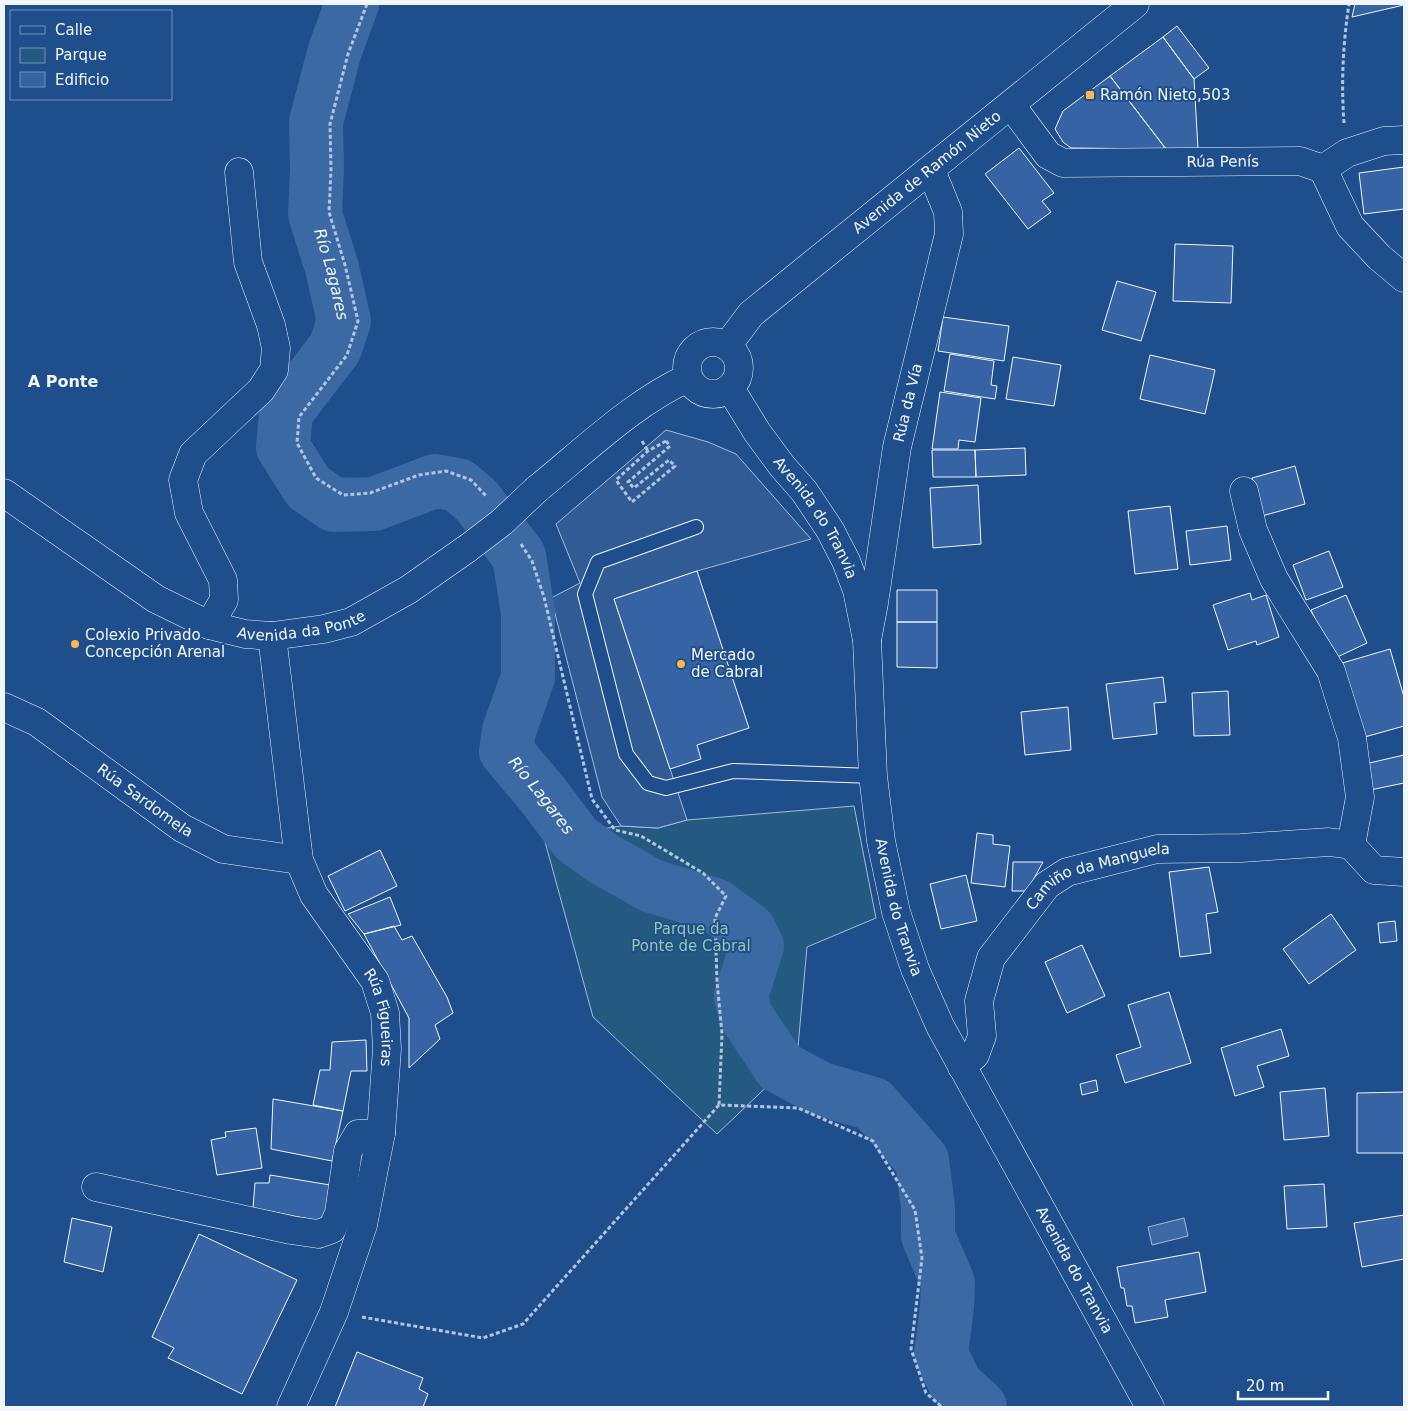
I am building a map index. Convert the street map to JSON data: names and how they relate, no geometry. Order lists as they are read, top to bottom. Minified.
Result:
{"streets":{"street":["Rúa Penís","Avenida de Ramón Nieto","Rúa da Vía","Avenida do Tranvia","Avenida da Ponte","Rúa Sardomela","Camiño da Manguela","Rúa Figueiras"]},"crossings":[["Rúa Penís","Avenida de Ramón Nieto"],["Avenida de Ramón Nieto","Rúa da Vía"],["Avenida de Ramón Nieto","Avenida do Tranvia"],["Avenida de Ramón Nieto","Avenida da Ponte"],["Rúa da Vía","Avenida do Tranvia"],["Avenida do Tranvia","Avenida da Ponte"],["Avenida do Tranvia","Camiño da Manguela"],["Avenida da Ponte","Rúa Figueiras"],["Rúa Sardomela","Rúa Figueiras"]],"districts":["A Ponte"],"water":["Río Lagares"],"parks":["Parque da Ponte de Cabral"],"places":{"transit":["Ramón Nieto,503"],"other":["Colexio Privado Concepción Arenal","Mercado de Cabral"]},"legend":["Calle","Parque","Edificio"],"scale_bar":"20 m"}
